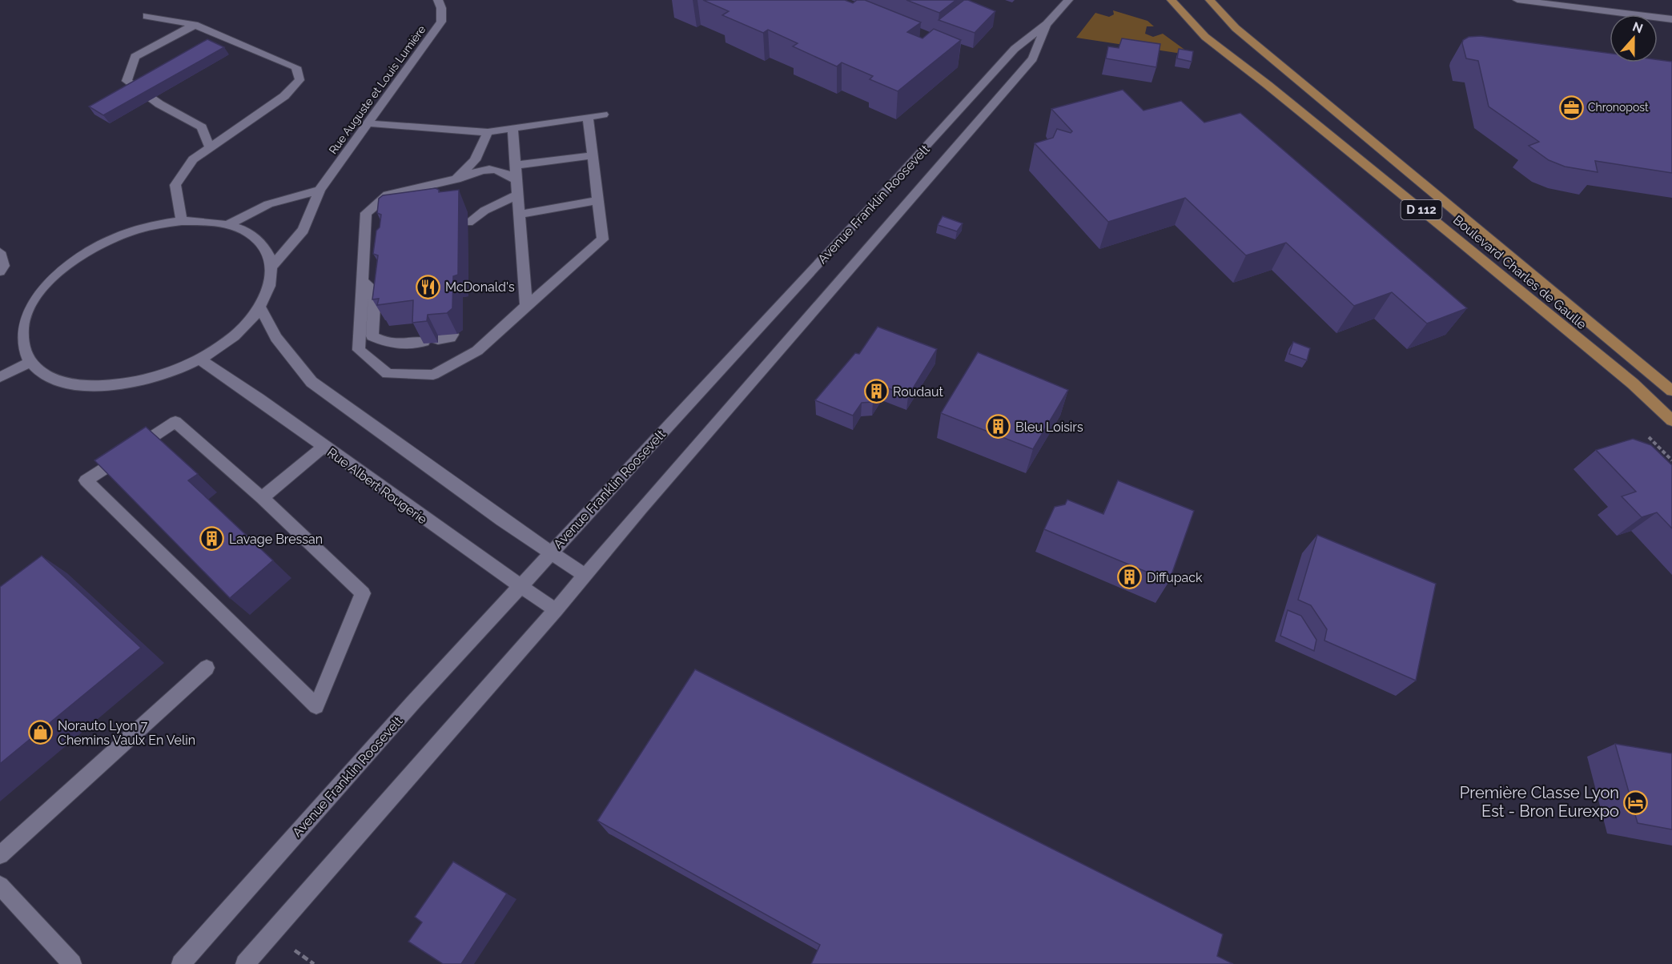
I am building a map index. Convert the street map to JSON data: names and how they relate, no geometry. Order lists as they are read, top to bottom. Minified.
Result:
{"streets":{"main road":["D 112","Boulevard Charles de Gaulle"],"street":["Rue Auguste et Louis Lumière","Avenue Franklin Roosevelt","Rue Albert Rougerie"]},"crossings":[["Avenue Franklin Roosevelt","Rue Albert Rougerie"]],"places":{"office":["Chronopost"],"restaurant":["McDonald's"],"building":["Roudaut","Bleu Loisirs","Lavage Bressan","Diffupack"],"shop":["Norauto Lyon 7 Chemins Vaulx En Velin"],"hotel":["Première Classe Lyon Est - Bron Eurexpo"]},"north":"top"}
